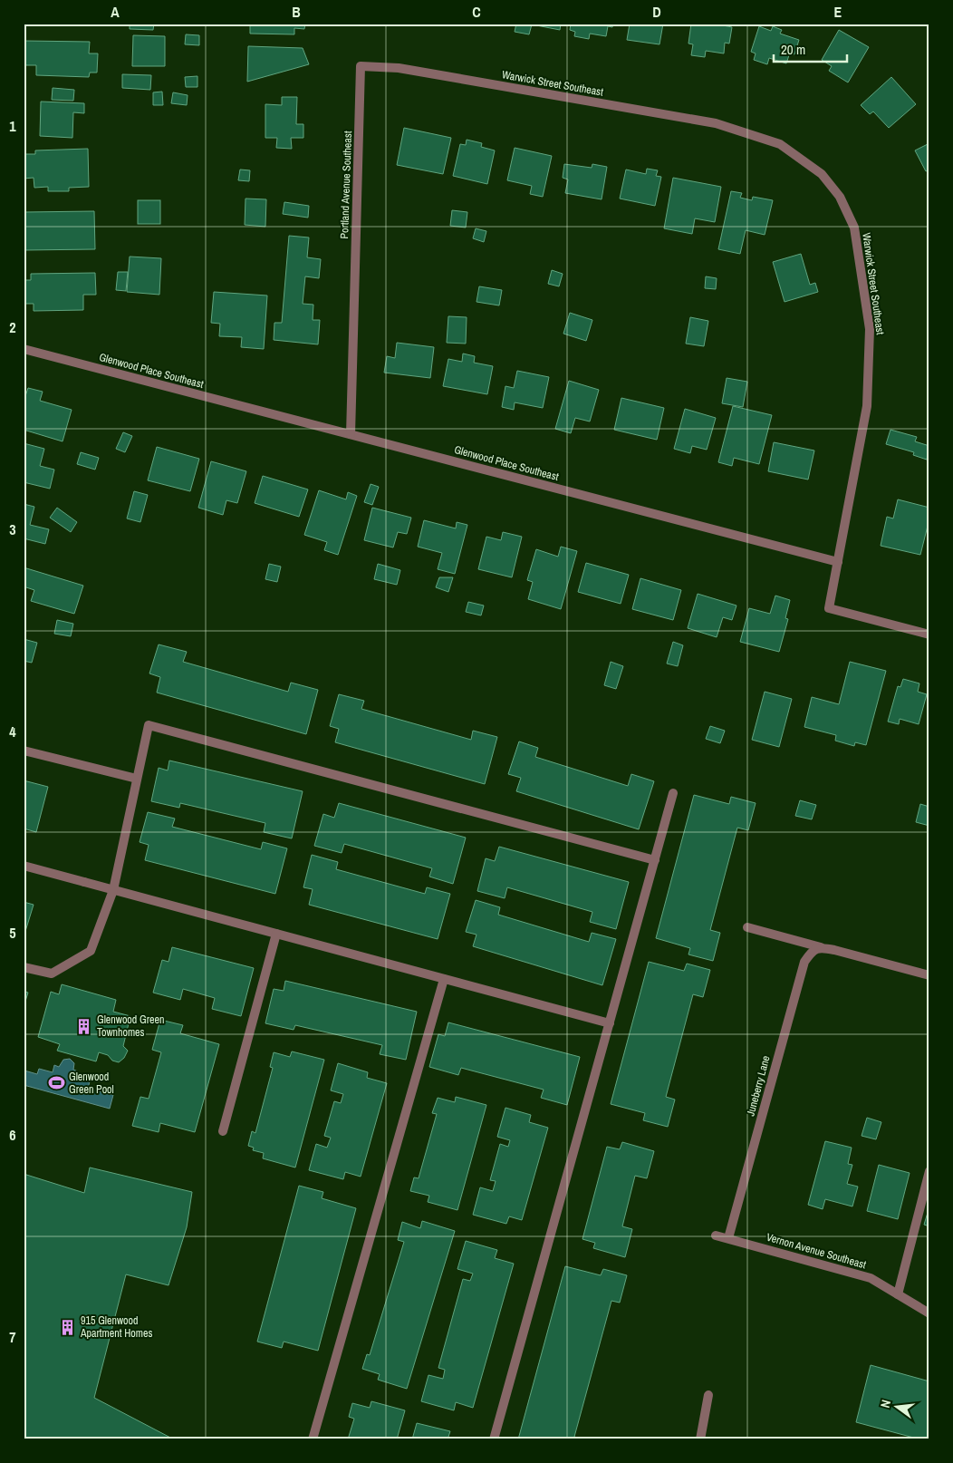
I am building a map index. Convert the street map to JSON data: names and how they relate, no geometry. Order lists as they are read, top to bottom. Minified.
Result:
{"streets":{"street":["Warwick Street Southeast","Portland Avenue Southeast","Glenwood Place Southeast","Juneberry Lane","Vernon Avenue Southeast"]},"crossings":[["Warwick Street Southeast","Portland Avenue Southeast"],["Warwick Street Southeast","Glenwood Place Southeast"],["Portland Avenue Southeast","Glenwood Place Southeast"],["Juneberry Lane","Vernon Avenue Southeast"]],"places":{"building":["Glenwood Green Townhomes","915 Glenwood Apartment Homes"],"sports":["Glenwood Green Pool"]},"scale_bar":"20 m","north":"left","grid":{"columns":["A","B","C","D","E"],"rows":["1","2","3","4","5","6","7"]}}
